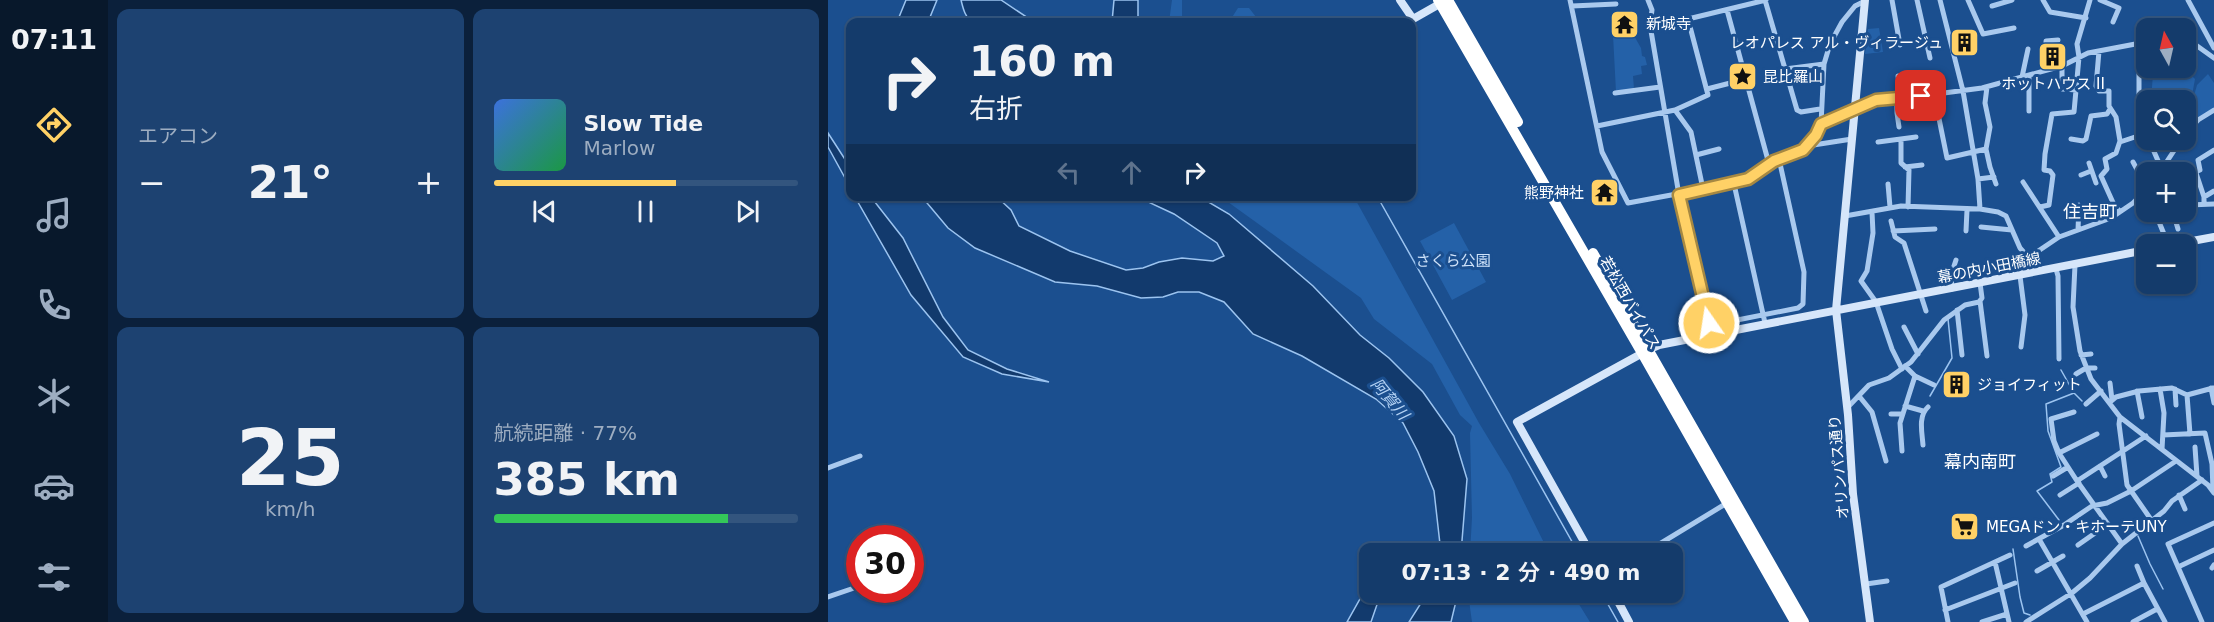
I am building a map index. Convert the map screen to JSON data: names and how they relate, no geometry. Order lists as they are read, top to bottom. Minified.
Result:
{"streets":{"highway":["若松西バイパス"],"street":["幕の内小田橋線","オリンパス通り"]},"crossings":[["幕の内小田橋線","若松西バイパス"],["幕の内小田橋線","オリンパス通り"]],"districts":["住吉町","幕内南町"],"water":["阿賀川"],"parks":["さくら公園"],"places":{"temple":["新城寺","熊野神社"],"building":["レオパレス アル・ヴィラージュ","ホットハウス II","ジョイフィット"],"place":["昆比羅山"],"supermarket":["MEGAドン・キホーテUNY"]},"north":"top","page":{"tabs":"07:11","tile":["エアコン",["25","km/h"],["航続距離 · 77%","385 km"]],"map_buttons":["+","−"],"turn":["160 m","右折"],"song":["Slow Tide","Marlow"],"heat":["−","21°","+"],"limit":"30","trip":"07:13 · 2 分 · 490 m"}}
